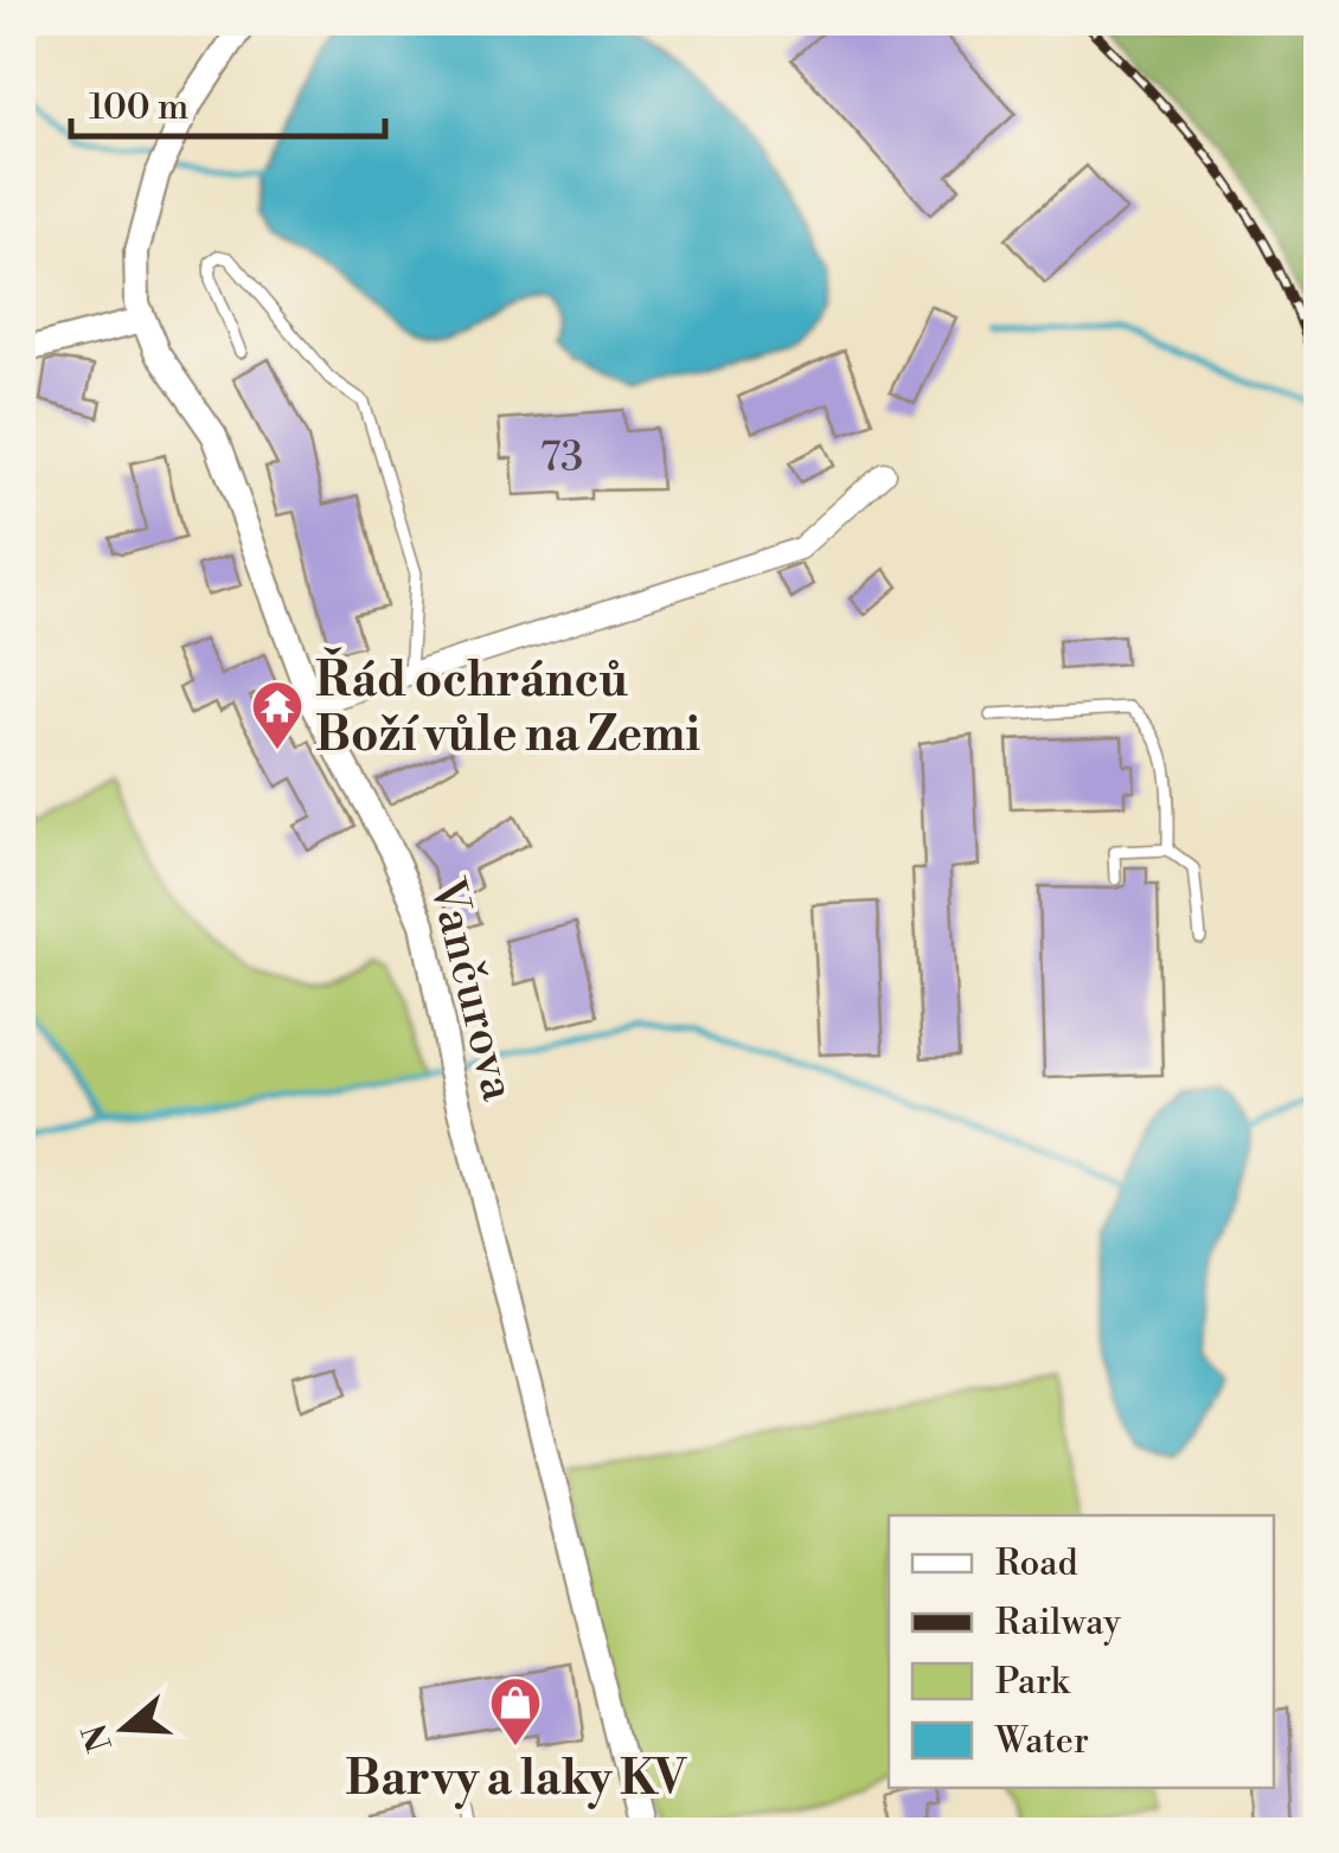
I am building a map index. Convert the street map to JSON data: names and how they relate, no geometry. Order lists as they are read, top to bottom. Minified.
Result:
{"streets":{"street":["Vančurova"]},"places":{"temple":["Řád ochránců Boží vůle na Zemi"],"shop":["Barvy a laky KV"]},"house_numbers":["73"],"legend":["Road","Railway","Park","Water"],"scale_bar":"100 m","north":"left"}
